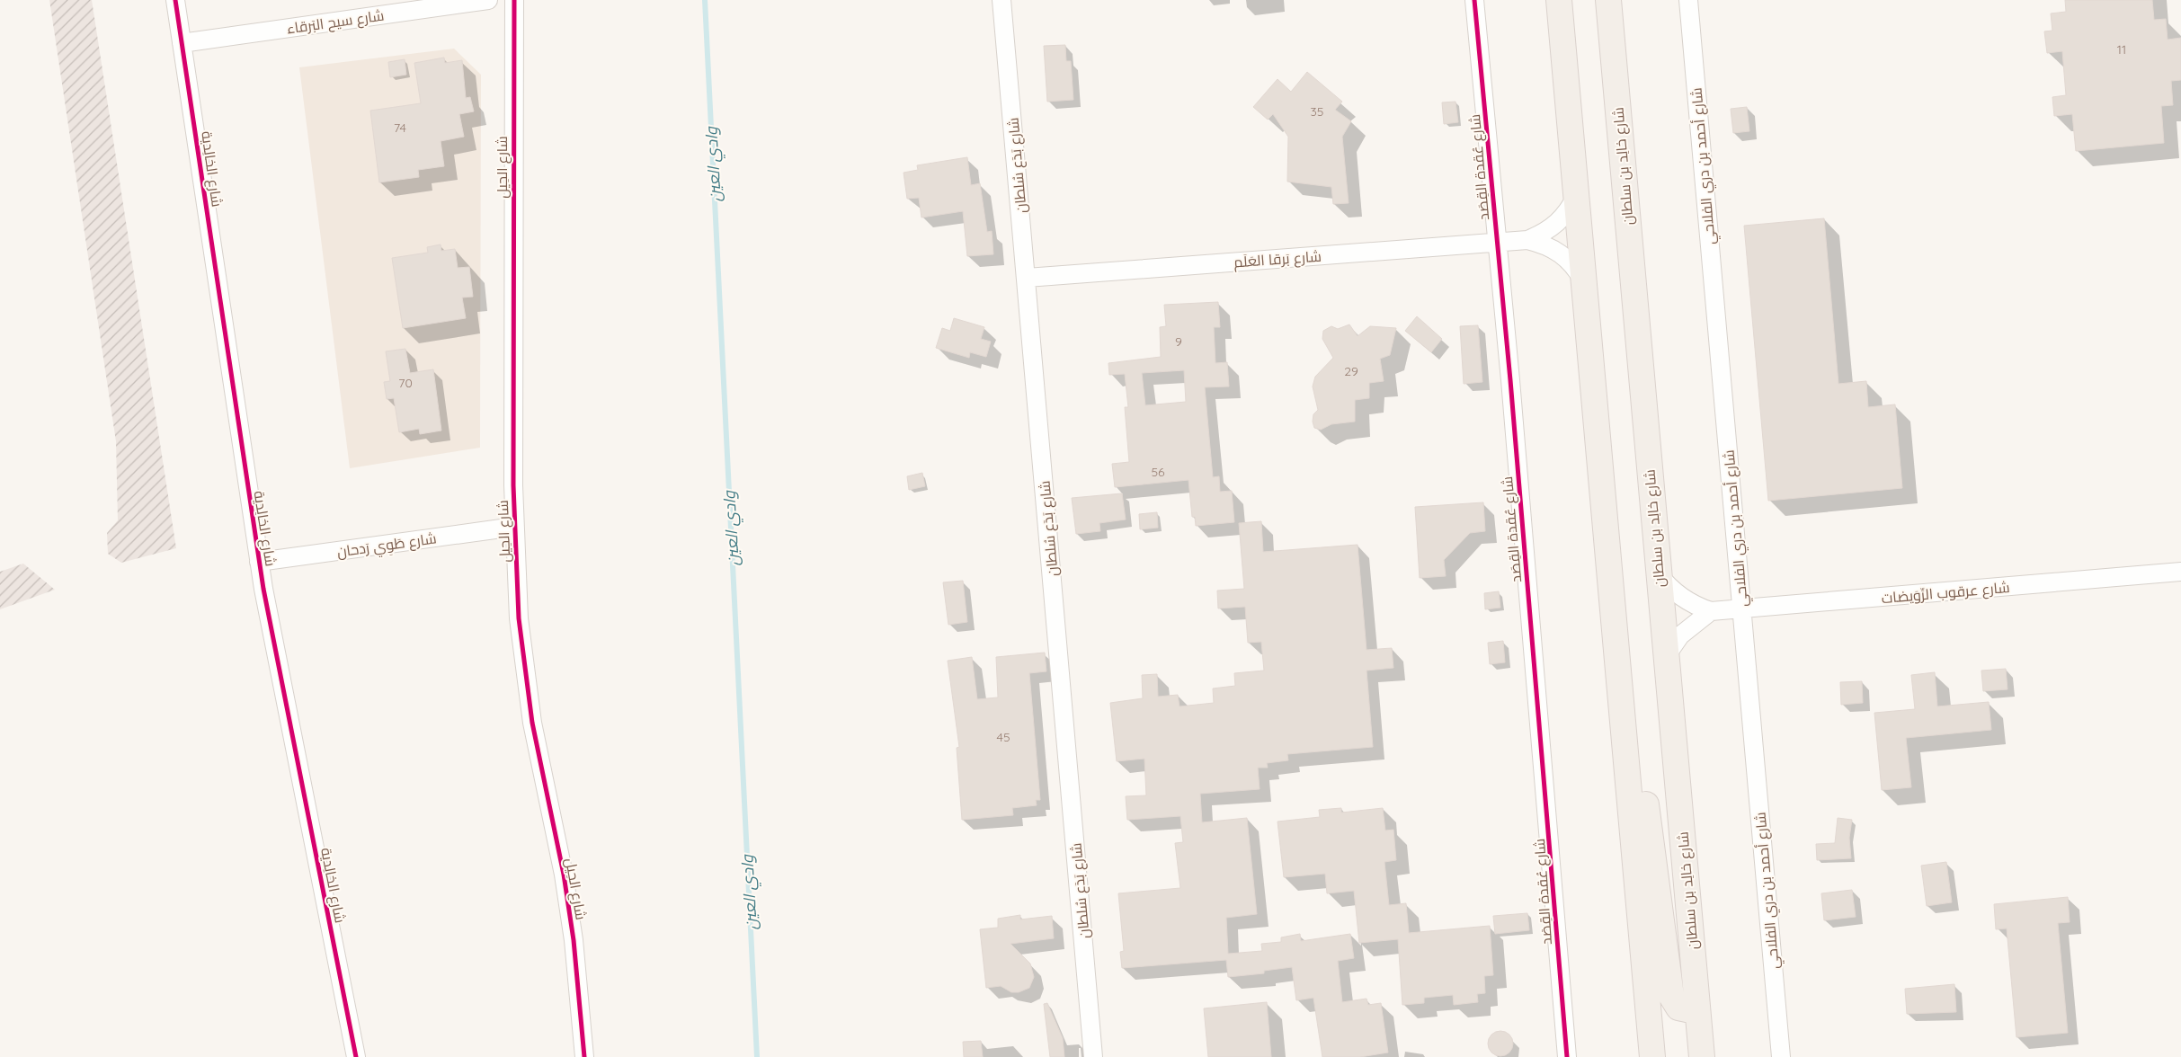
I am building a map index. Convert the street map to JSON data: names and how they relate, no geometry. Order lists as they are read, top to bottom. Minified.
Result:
{"streets":{"main road":["شارع خالِد بن سلطان"],"street":["شارع سيح البَرقاء","شارع بَدَع سُلطان","شارع أحمد بن دري الفلاحي","شارع الحِيل","شارع عُقدة القِصَد","شارع الخالِدية","شارع بَرقا العَلَم","شارع طَوِي رَدحان","شارع عرقوب الرِّوَيضات"]},"crossings":[["شارع سيح البَرقاء","شارع الخالِدية"],["شارع بَدَع سُلطان","شارع بَرقا العَلَم"],["شارع خالِد بن سلطان","شارع عرقوب الرِّوَيضات"],["شارع أحمد بن دري الفلاحي","شارع عرقوب الرِّوَيضات"],["شارع الحِيل","شارع طَوِي رَدحان"],["شارع عُقدة القِصَد","شارع بَرقا العَلَم"],["شارع الخالِدية","شارع طَوِي رَدحان"]],"water":["وادي العين"],"house_numbers":["11","35","74","9","29","70","56","45"]}
